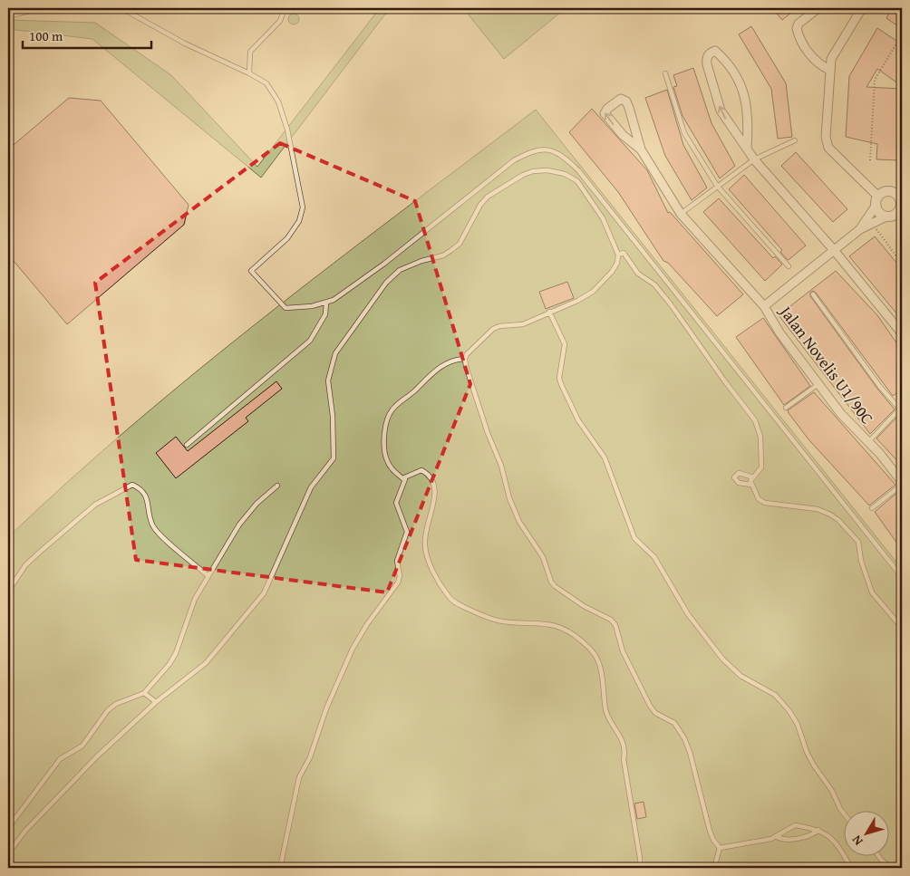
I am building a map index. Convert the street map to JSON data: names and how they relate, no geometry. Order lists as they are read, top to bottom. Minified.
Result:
{"streets":{"street":["Jalan Novelis U1/90C"]},"scale_bar":"100 m","north":"bottom left"}
